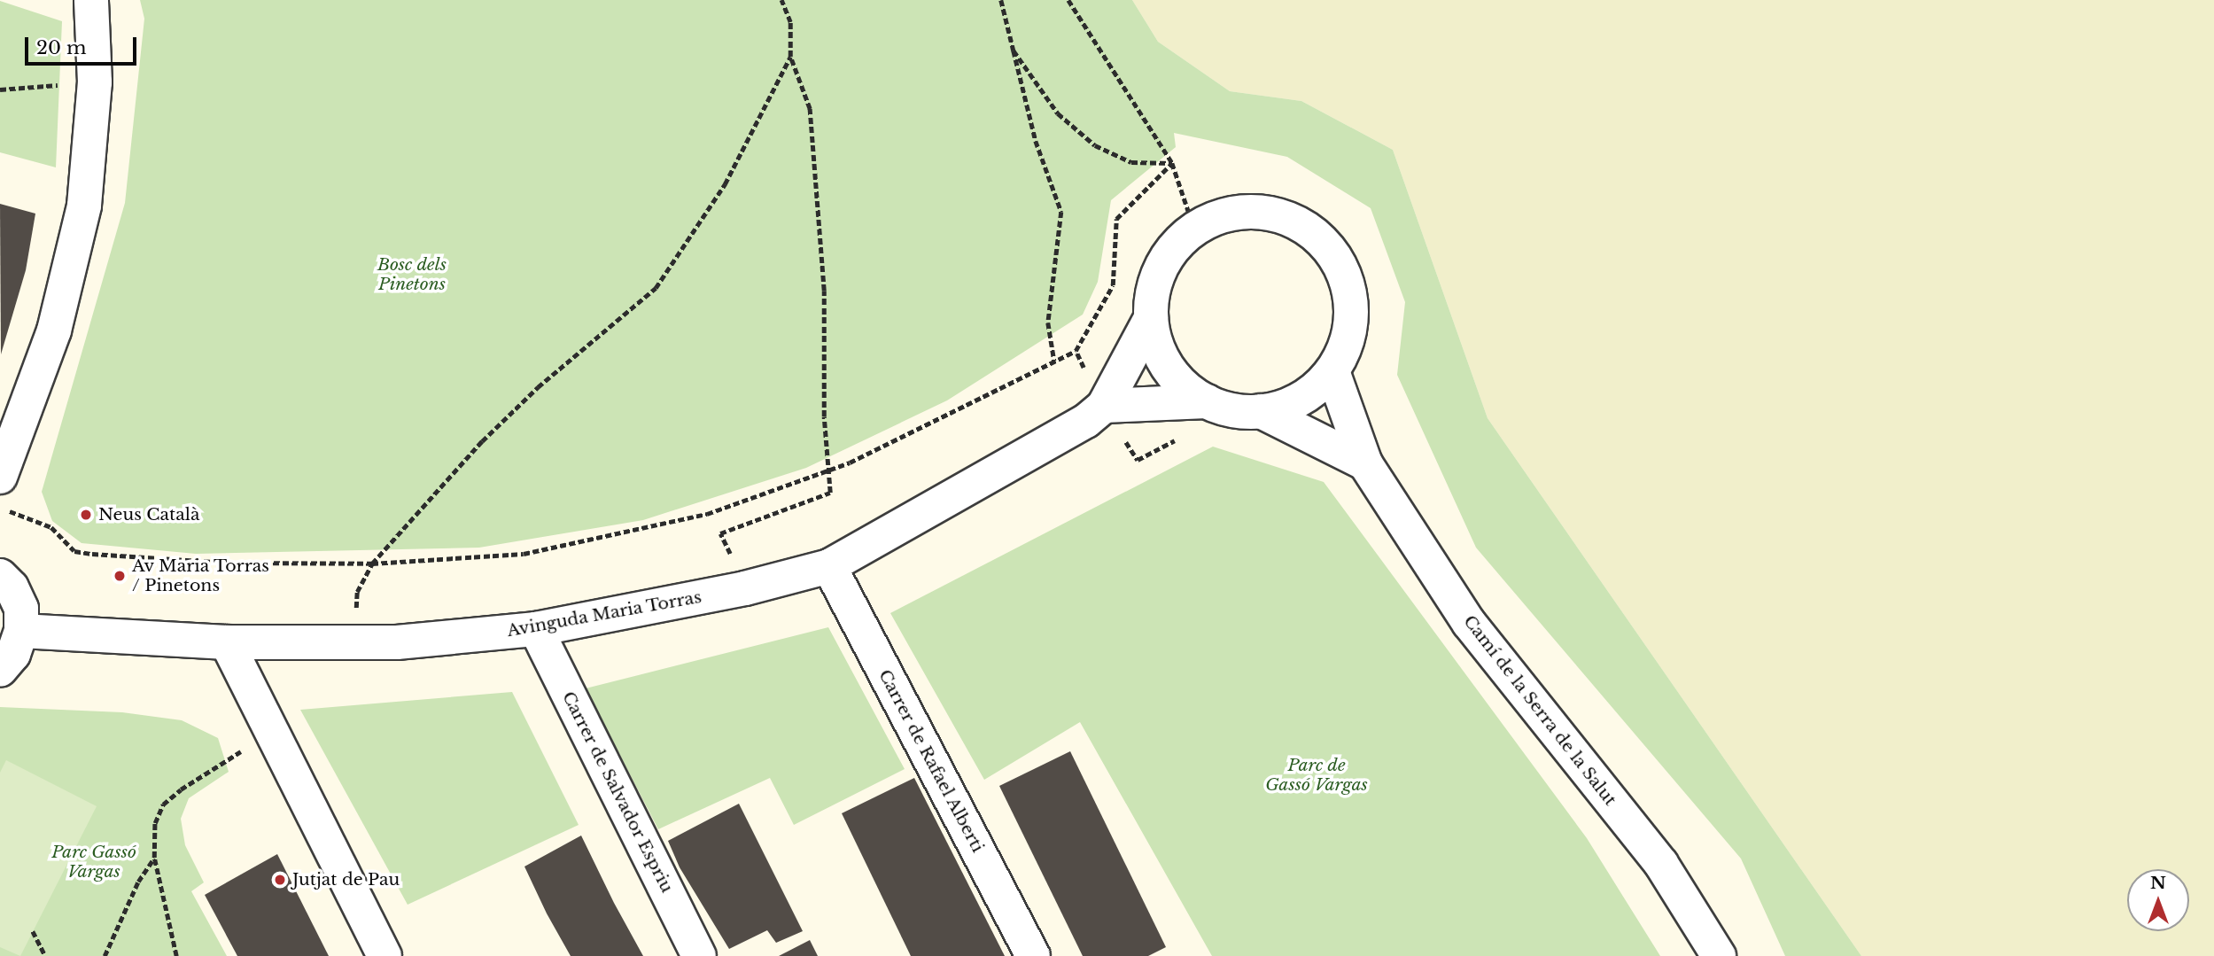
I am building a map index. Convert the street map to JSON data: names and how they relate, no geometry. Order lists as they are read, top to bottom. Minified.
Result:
{"streets":{"street":["Avinguda Maria Torras","Camí de la Serra de la Salut","Carrer de Rafael Alberti","Carrer de Salvador Espriu"]},"crossings":[["Avinguda Maria Torras","Camí de la Serra de la Salut"],["Avinguda Maria Torras","Carrer de Rafael Alberti"],["Avinguda Maria Torras","Carrer de Salvador Espriu"]],"parks":["Bosc dels Pinetons","Parc de Gassó Vargas","Parc Gassó Vargas"],"places":["Neus Català","Av Maria Torras / Pinetons","Jutjat de Pau"],"scale_bar":"20 m","north":"top"}
